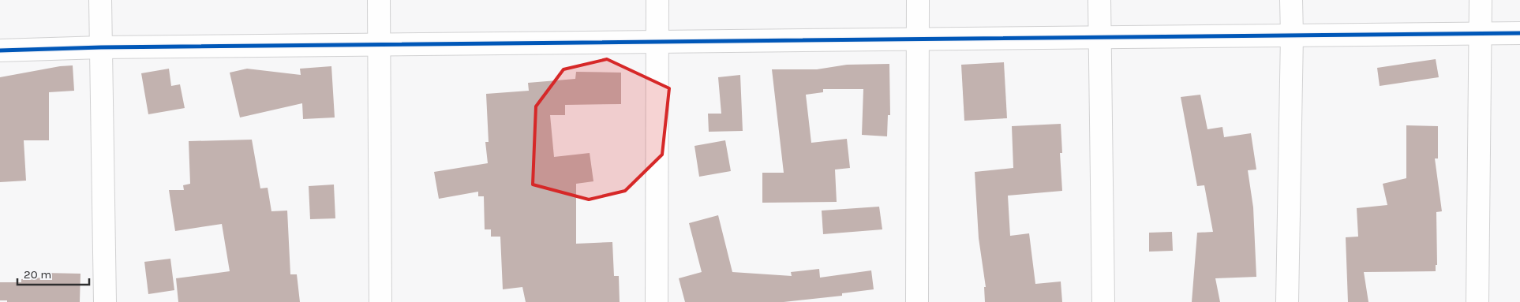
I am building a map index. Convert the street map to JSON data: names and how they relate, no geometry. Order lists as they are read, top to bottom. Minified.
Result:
{"scale_bar":"20 m"}
